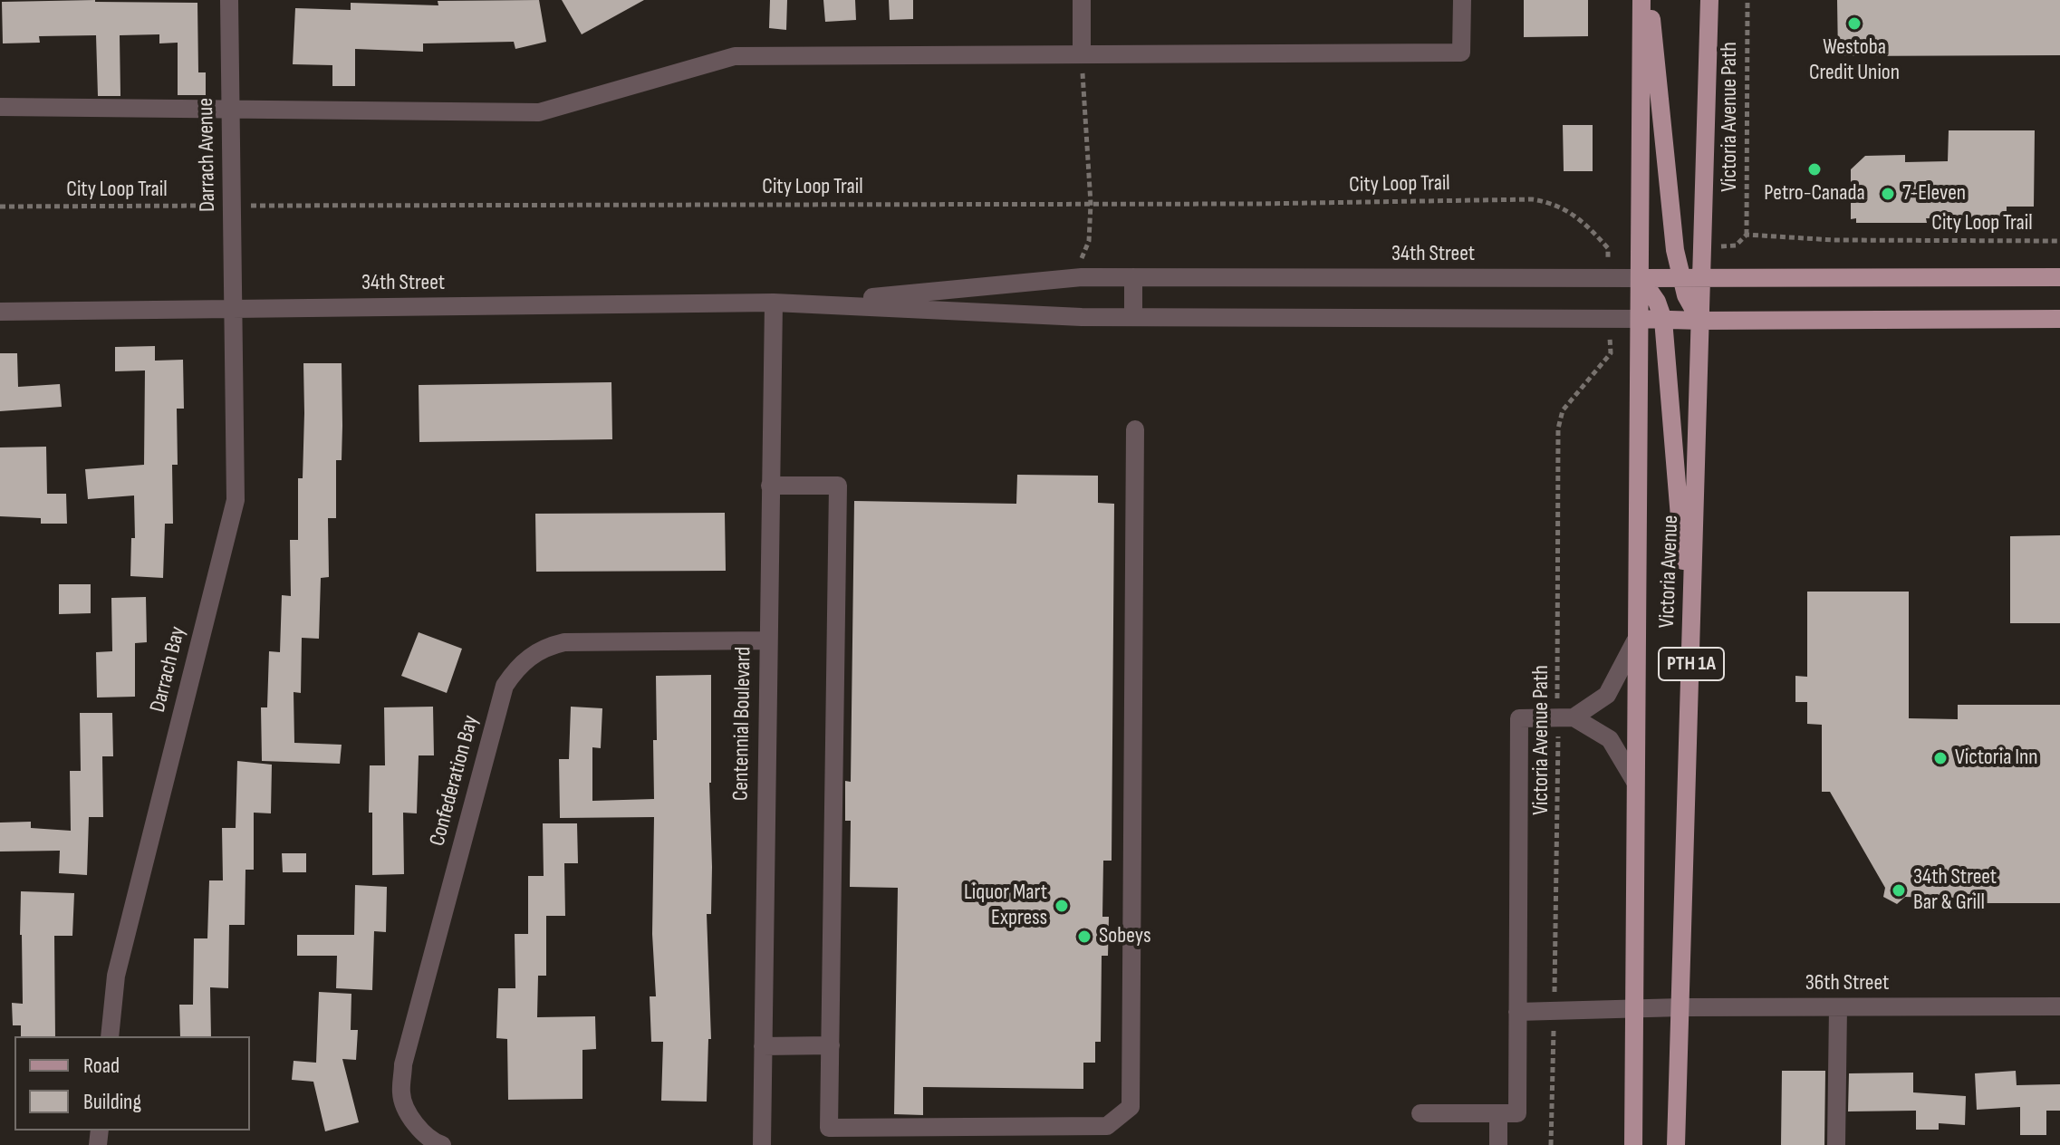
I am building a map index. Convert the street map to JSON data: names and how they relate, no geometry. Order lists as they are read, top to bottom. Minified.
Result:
{"streets":{"main road":["34th Street","Victoria Avenue","PTH 1A"],"street":["Darrach Avenue","Darrach Bay","Centennial Boulevard","Confederation Bay","36th Street"],"path":["Victoria Avenue Path","City Loop Trail"]},"crossings":[["Victoria Avenue Path","City Loop Trail"],["Victoria Avenue Path","36th Street"],["Darrach Avenue","City Loop Trail"],["Darrach Avenue","34th Street"],["Darrach Avenue","Darrach Bay"],["34th Street","Victoria Avenue"],["34th Street","Darrach Bay"],["34th Street","Centennial Boulevard"],["Victoria Avenue","36th Street"],["Centennial Boulevard","Confederation Bay"]],"places":["Westoba Credit Union","Petro-Canada","7-Eleven","Victoria Inn","34th Street Bar & Grill","Liquor Mart Express","Sobeys"],"legend":["Road","Building"]}
